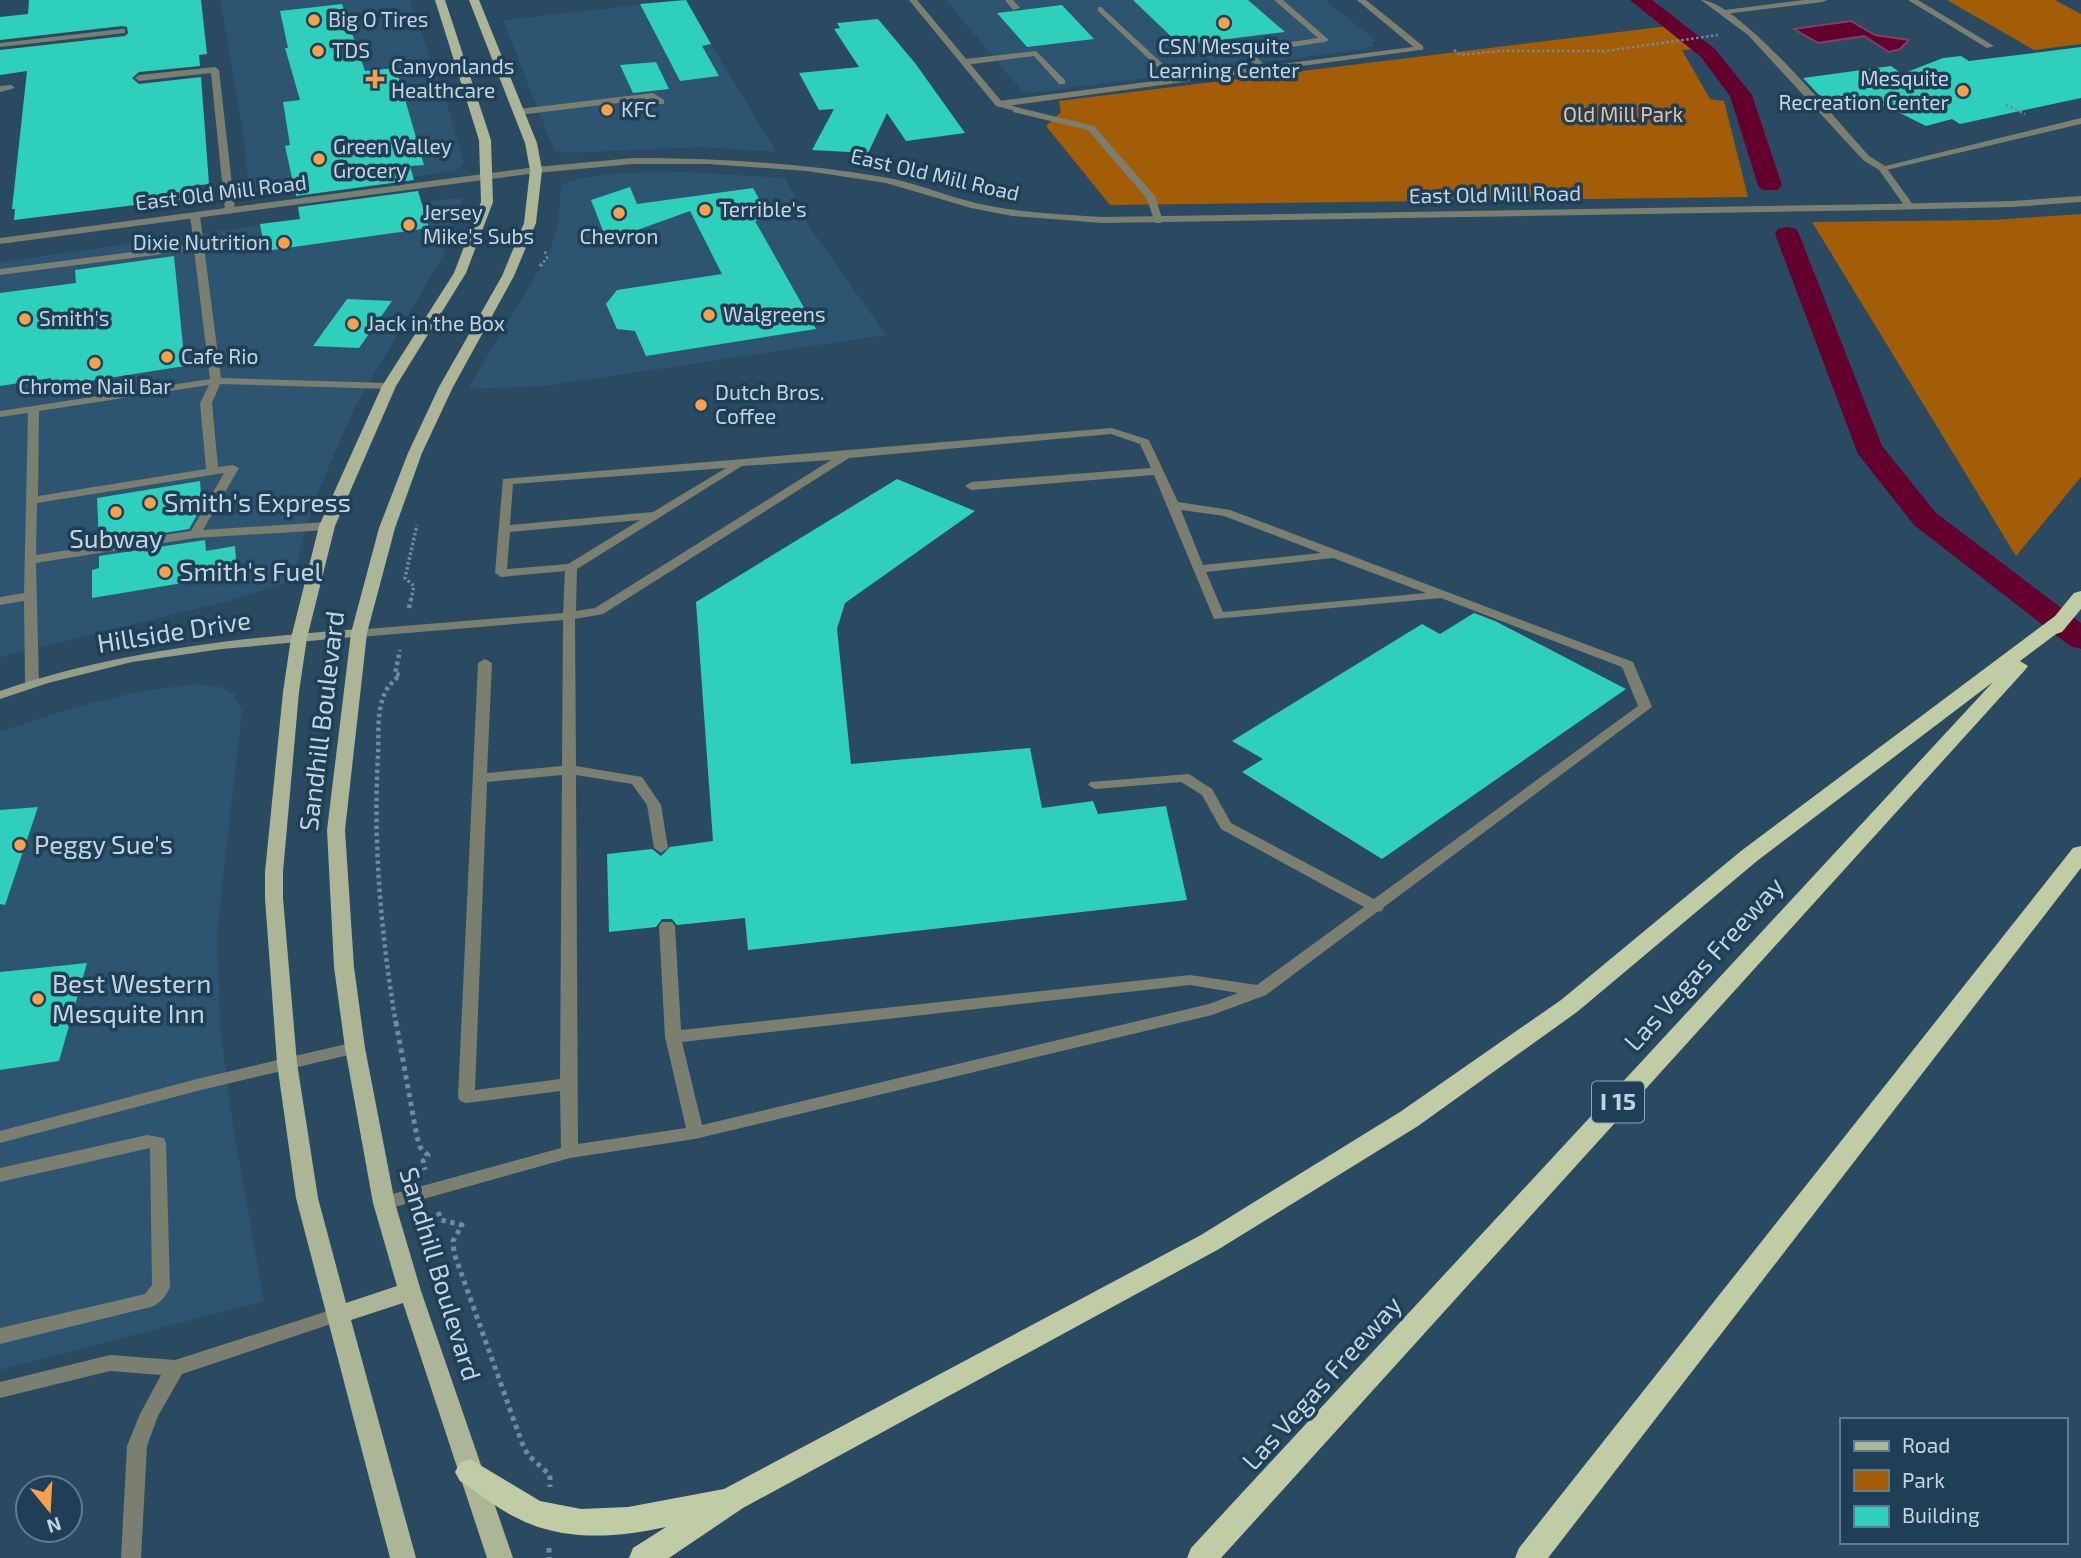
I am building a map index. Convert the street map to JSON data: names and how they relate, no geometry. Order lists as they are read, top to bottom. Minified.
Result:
{"streets":{"highway":["Las Vegas Freeway","I 15"],"main road":["Hillside Drive","Sandhill Boulevard"],"street":["East Old Mill Road"]},"crossings":[["East Old Mill Road","Sandhill Boulevard"],["Hillside Drive","Sandhill Boulevard"]],"parks":["Old Mill Park"],"places":{"other":["Big O Tires","CSN Mesquite Learning Center","TDS","Mesquite Recreation Center","KFC","Green Valley Grocery","Terrible's","Chevron","Jersey Mike's Subs","Dixie Nutrition","Walgreens","Smith's","Jack in the Box","Cafe Rio","Chrome Nail Bar","Dutch Bros. Coffee","Smith's Express","Subway","Smith's Fuel","Peggy Sue's","Best Western Mesquite Inn"],"health":["Canyonlands Healthcare"]},"legend":["Road","Park","Building"],"north":"bottom"}
